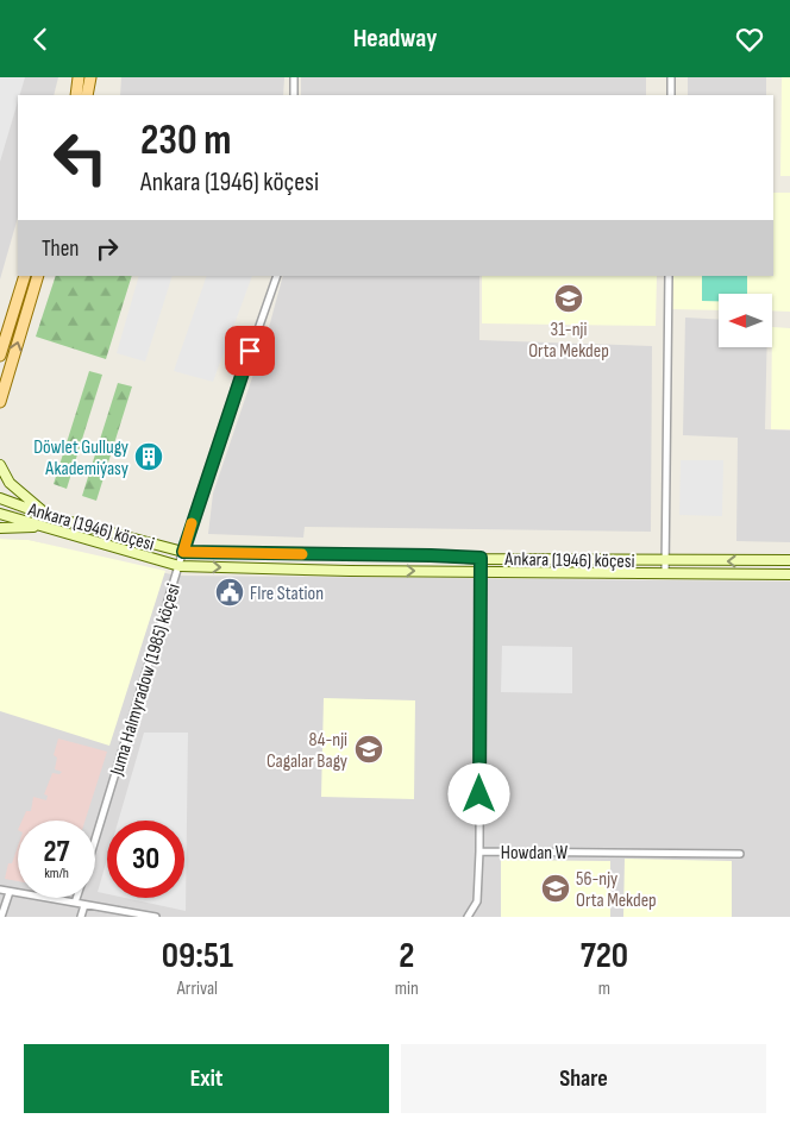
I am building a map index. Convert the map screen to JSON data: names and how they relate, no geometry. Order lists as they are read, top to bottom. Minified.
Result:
{"streets":{"main road":["Ankara (1946) köçesi"],"street":["Juma Halmyradow (1985) köçesi","Howdan W"]},"crossings":[["Ankara (1946) köçesi","Juma Halmyradow (1985) köçesi"],["Ankara (1946) köçesi","Howdan W"]],"places":{"school or university":["31-nji Orta Mekdep","84-nji Cagalar Bagy","56-njy Orta Mekdep"],"building":["Döwlet Gullugy Akademiýasy"],"public building":["FIre Station"]},"north":"left","page":{"header":"Headway","turn":["230 m","Ankara (1946) köçesi"],"then":"Then","speed":"27 km/h","limit":"30","eta":["09:51","Arrival","2","min","720","m"],"buttons":["Exit","Share"]}}
